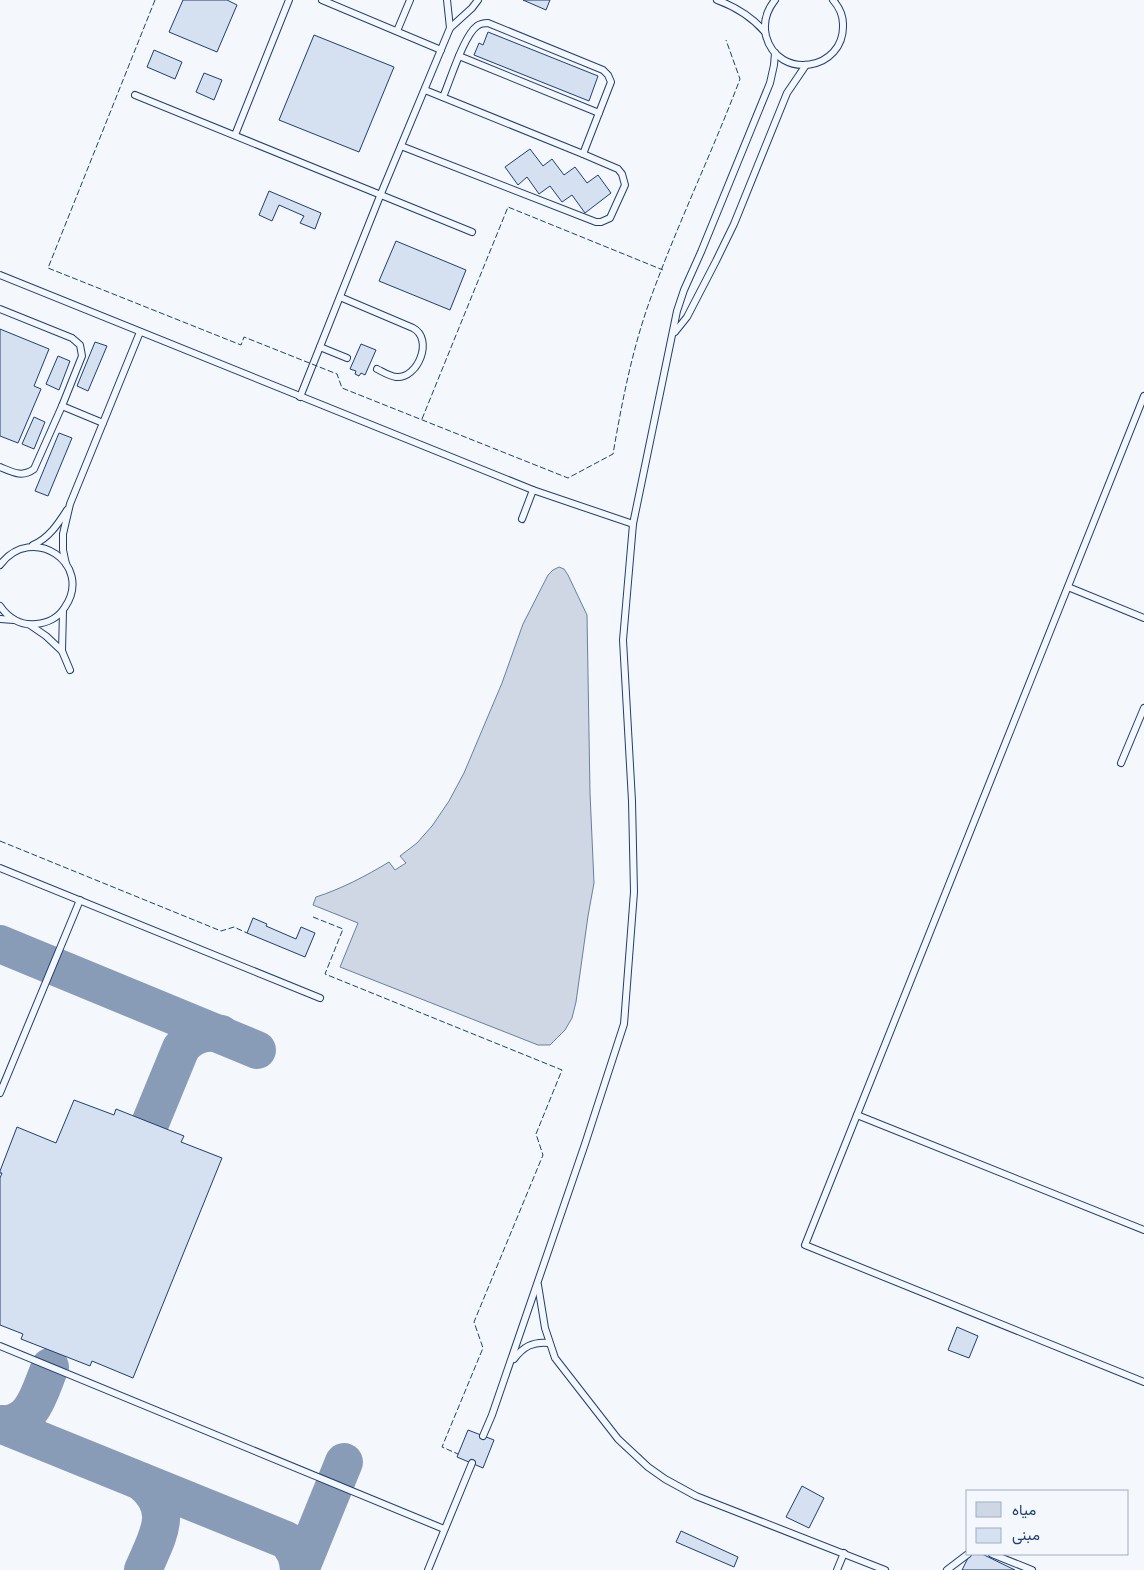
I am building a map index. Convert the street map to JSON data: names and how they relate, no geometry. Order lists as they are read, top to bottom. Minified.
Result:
{"legend":["مياه","مبنى"]}
